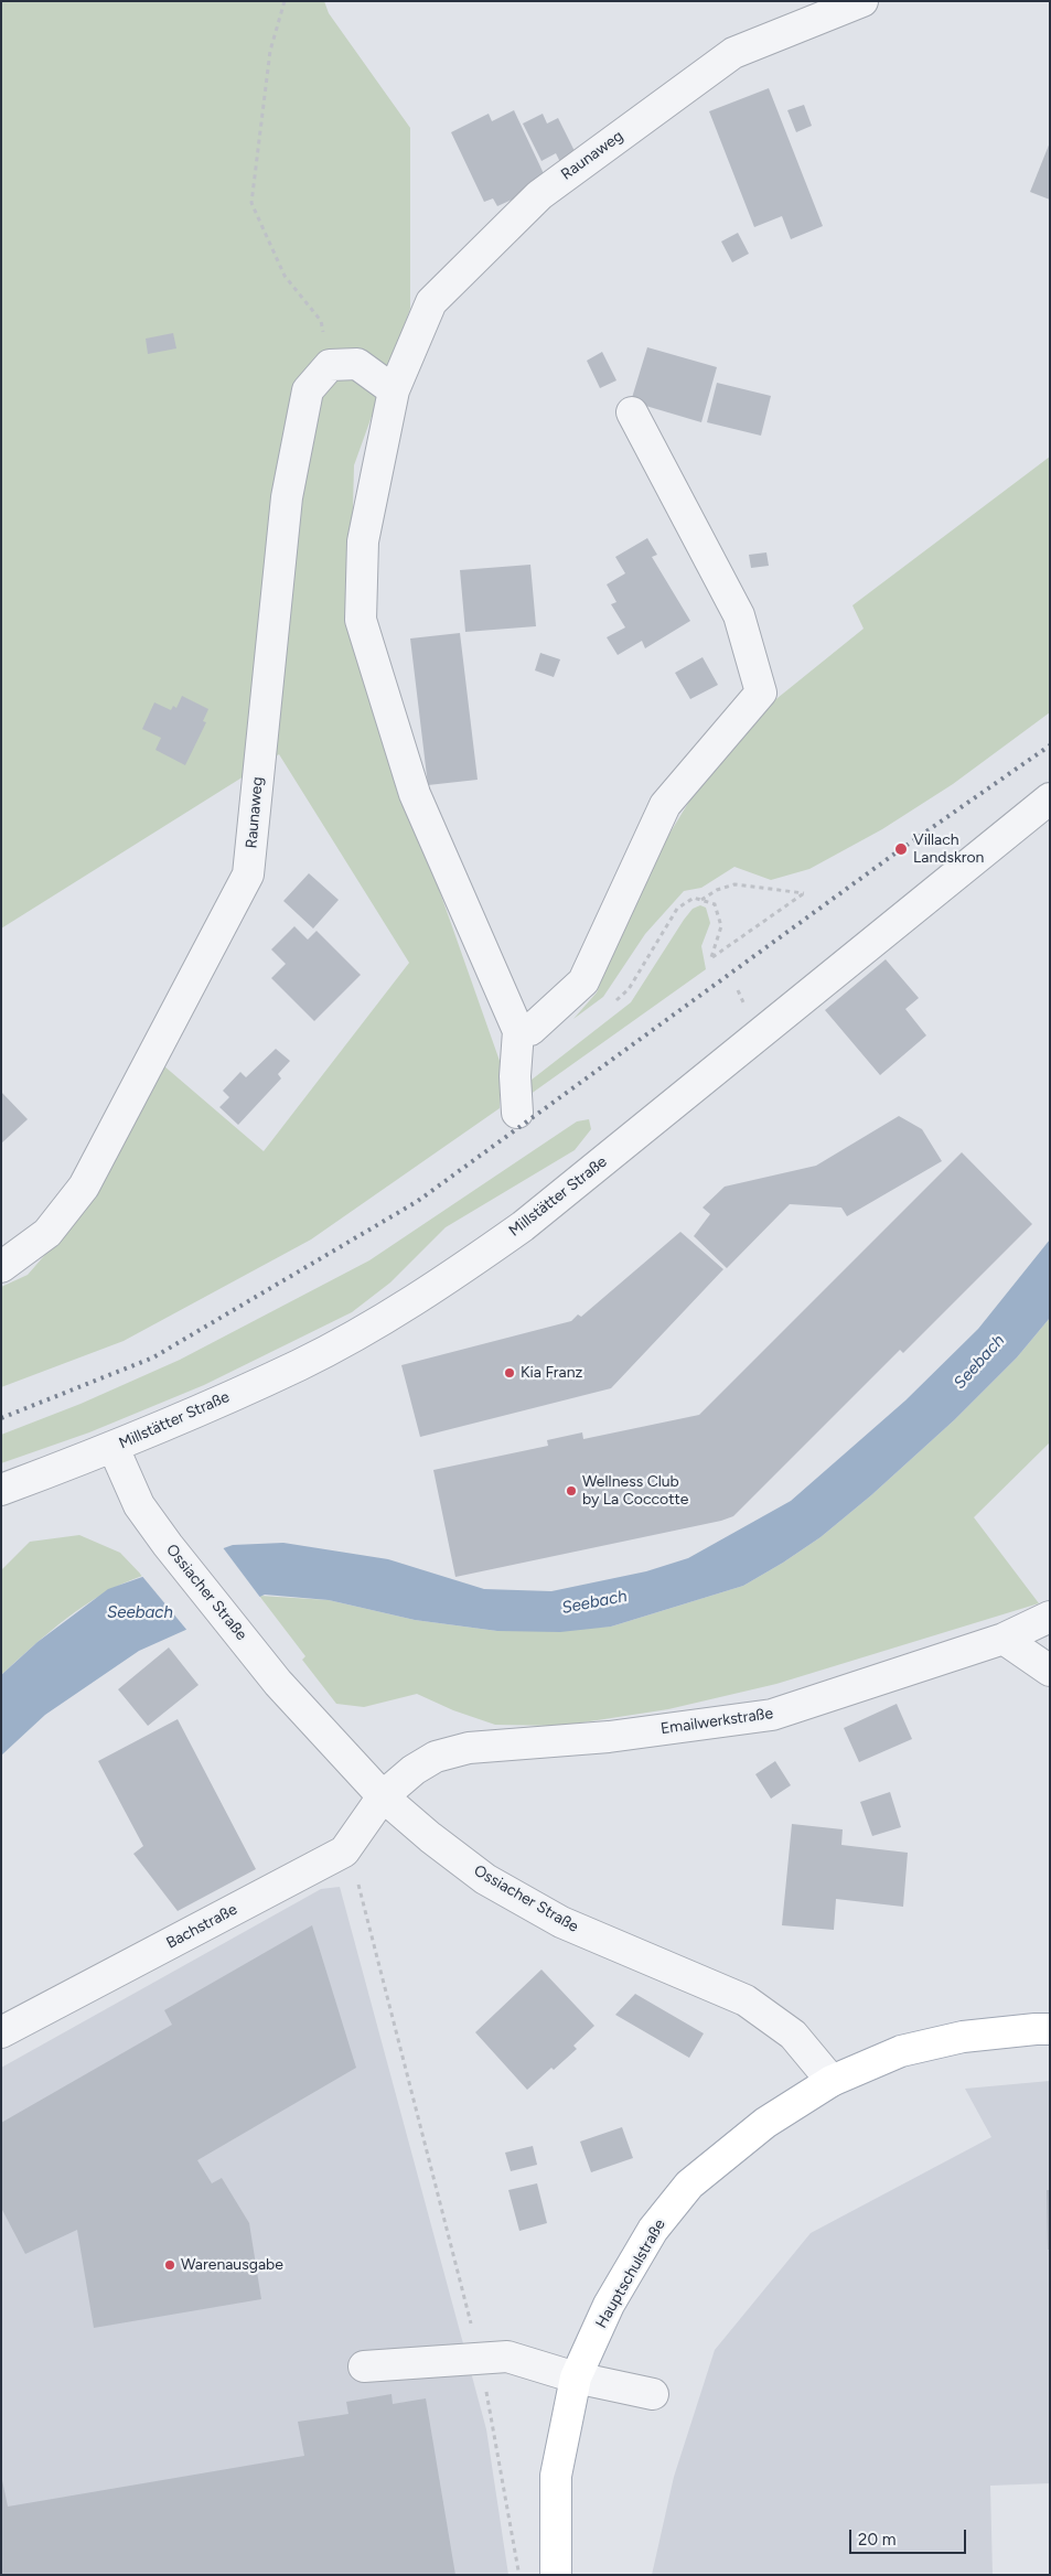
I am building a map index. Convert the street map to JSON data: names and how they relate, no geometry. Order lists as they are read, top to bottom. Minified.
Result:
{"streets":{"main road":["Hauptschulstraße"],"street":["Raunaweg","Millstätter Straße","Ossiacher Straße","Emailwerkstraße","Bachstraße"]},"crossings":[["Millstätter Straße","Ossiacher Straße"],["Ossiacher Straße","Emailwerkstraße"],["Ossiacher Straße","Bachstraße"],["Ossiacher Straße","Hauptschulstraße"],["Emailwerkstraße","Bachstraße"]],"water":["Seebach"],"places":["Villach Landskron","Kia Franz","Wellness Club by La Coccotte","Warenausgabe"],"scale_bar":"20 m"}
